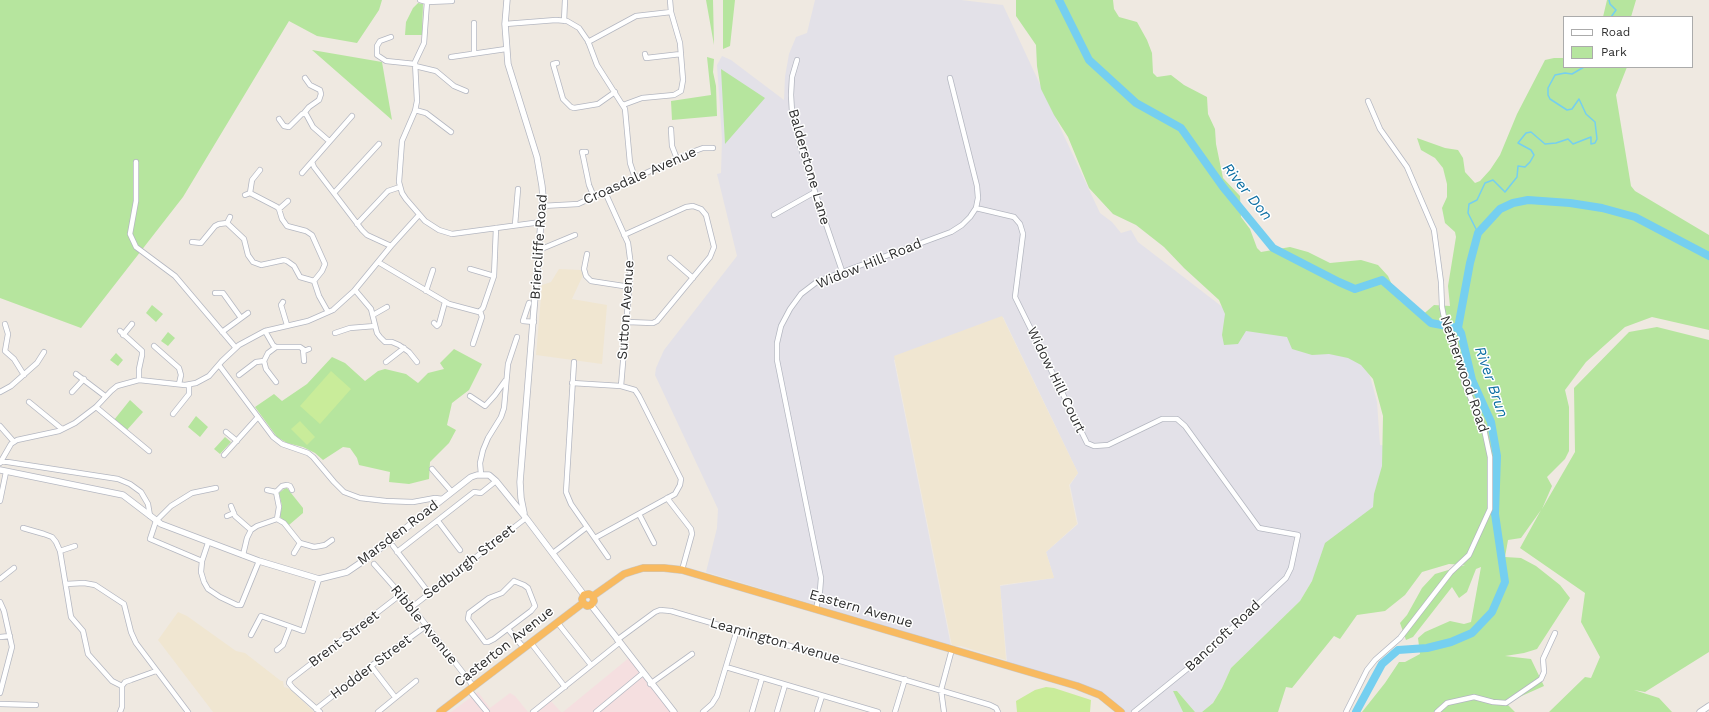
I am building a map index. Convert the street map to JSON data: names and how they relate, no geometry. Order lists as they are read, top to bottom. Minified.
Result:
{"streets":{"highway":["Eastern Avenue","Casterton Avenue"],"street":["Balderstone Lane","Croasdale Avenue","Briercliffe Road","Widow Hill Road","Sutton Avenue","Netherwood Road","Widow Hill Court","Marsden Road","Sedburgh Street","Ribble Avenue","Bancroft Road","Brent Street","Leamington Avenue","Hodder Street"]},"crossings":[["Balderstone Lane","Widow Hill Road"],["Croasdale Avenue","Briercliffe Road"],["Croasdale Avenue","Sutton Avenue"],["Briercliffe Road","Marsden Road"],["Briercliffe Road","Sedburgh Street"],["Briercliffe Road","Eastern Avenue"],["Briercliffe Road","Casterton Avenue"],["Widow Hill Road","Widow Hill Court"],["Widow Hill Road","Eastern Avenue"],["Widow Hill Court","Bancroft Road"],["Sedburgh Street","Ribble Avenue"],["Eastern Avenue","Casterton Avenue"],["Ribble Avenue","Brent Street"],["Ribble Avenue","Casterton Avenue"],["Ribble Avenue","Hodder Street"],["Brent Street","Hodder Street"]],"water":["River Don","River Brun"],"legend":["Road","Park"]}
